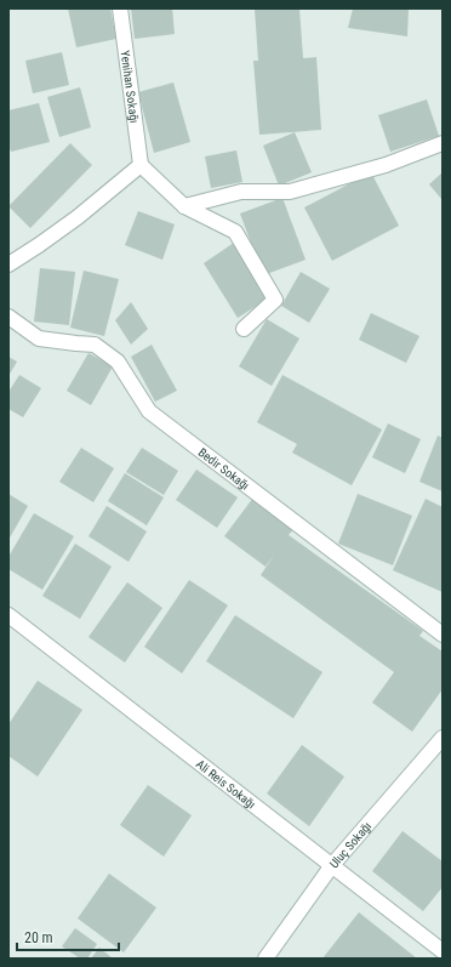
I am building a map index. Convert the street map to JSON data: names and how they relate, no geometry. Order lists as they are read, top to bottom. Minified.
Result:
{"streets":{"street":["Yenihan Sokağı","Bedir Sokağı","Ali Reis Sokağı","Uluç Sokağı"]},"crossings":[["Ali Reis Sokağı","Uluç Sokağı"]],"scale_bar":"20 m"}
